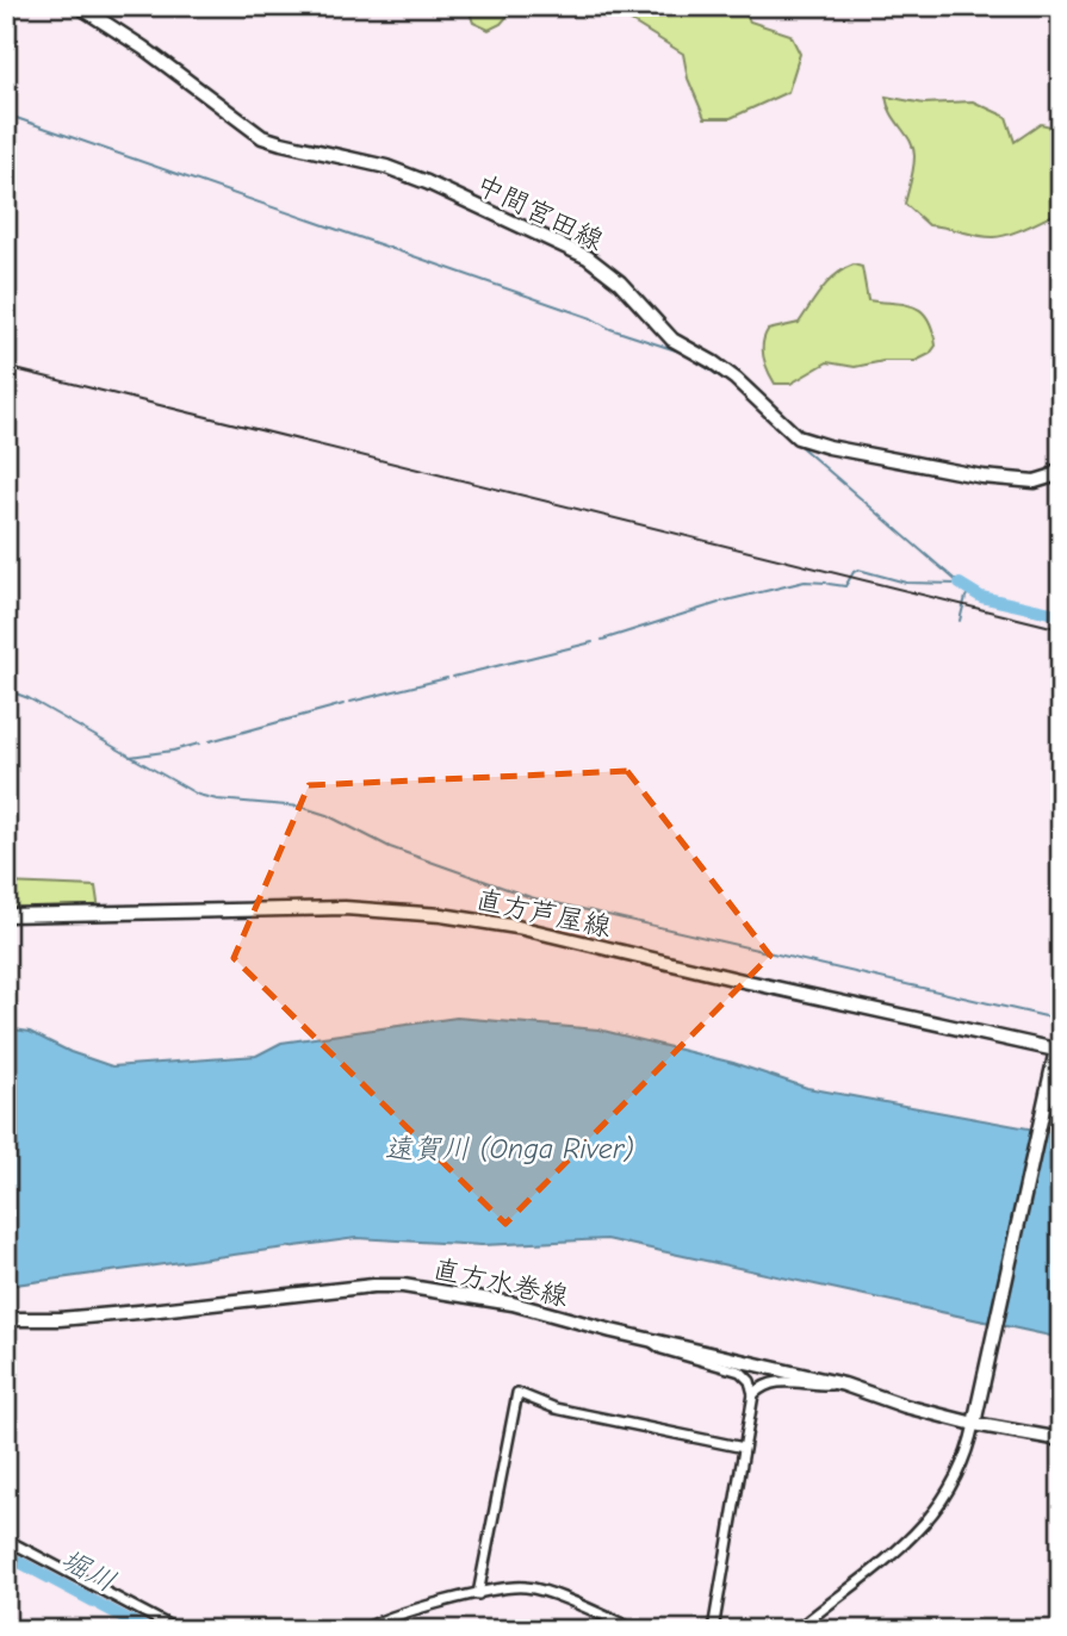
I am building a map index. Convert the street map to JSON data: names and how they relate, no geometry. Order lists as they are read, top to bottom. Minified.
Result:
{"streets":{"main road":["中間宮田線","直方芦屋線","直方水巻線"]},"water":["遠賀川 (Onga River)","堀川"]}
